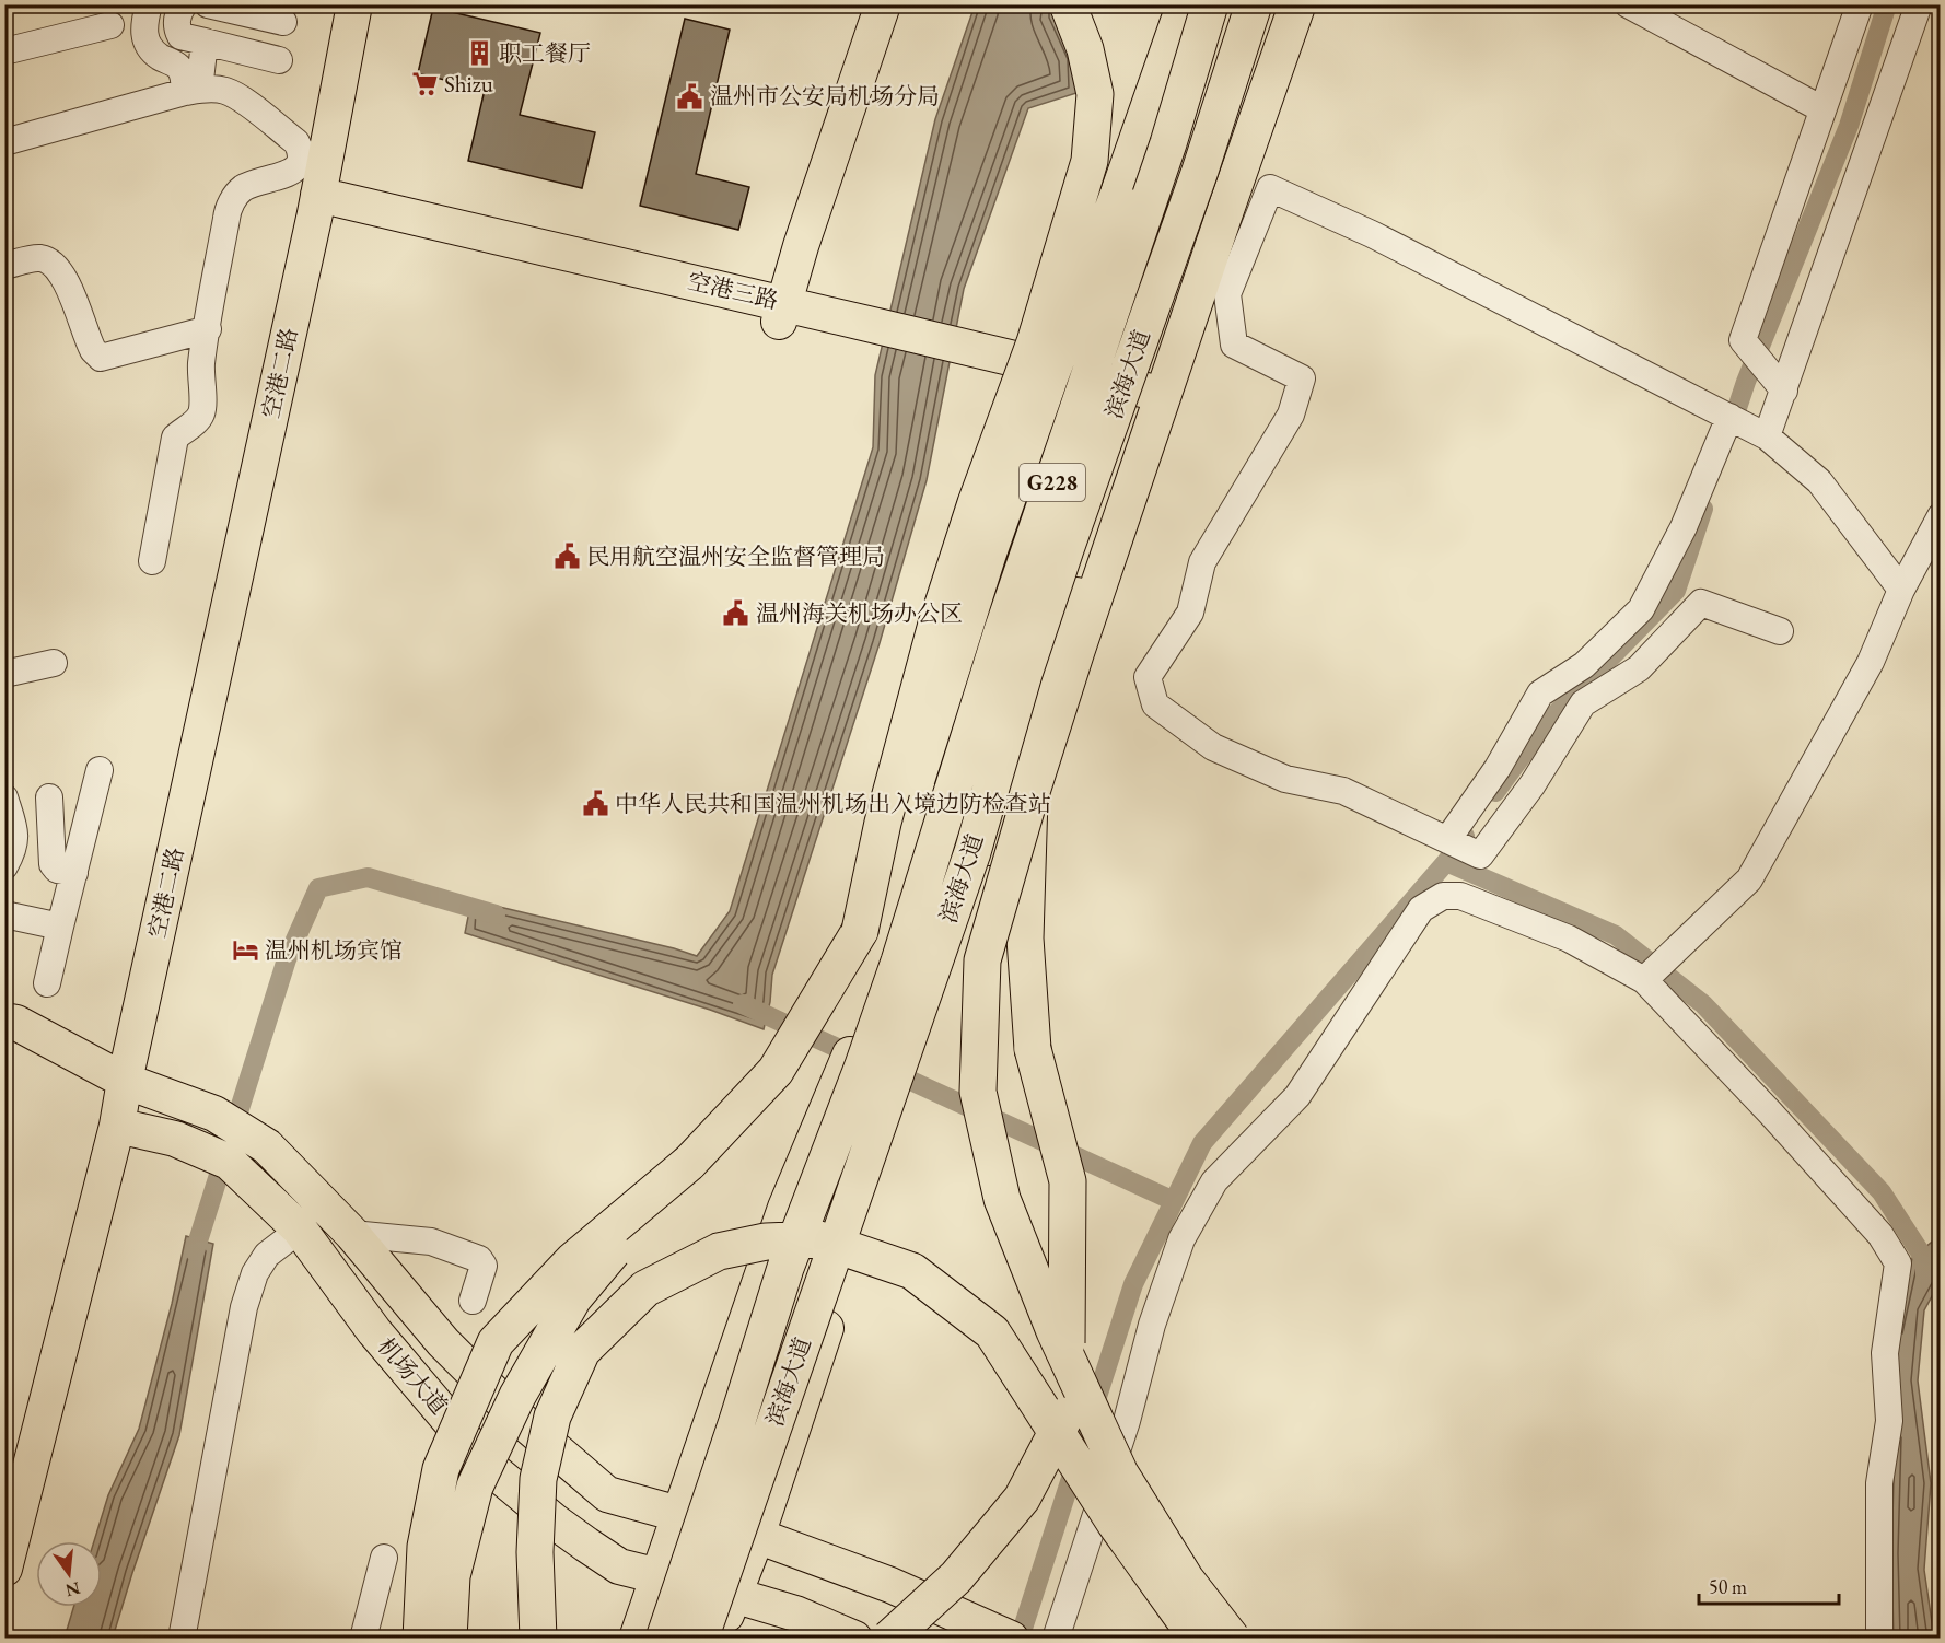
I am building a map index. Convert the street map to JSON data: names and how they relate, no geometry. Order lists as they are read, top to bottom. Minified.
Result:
{"streets":{"highway":["滨海大道","G228"],"main road":["空港三路","空港二路","机场大道"]},"crossings":[["空港三路","空港二路"],["空港二路","机场大道"]],"places":{"building":["职工餐厅"],"supermarket":["Shizu"],"public building":["温州市公安局机场分局","民用航空温州安全监督管理局","温州海关机场办公区","中华人民共和国温州机场出入境边防检查站"],"hotel":["温州机场宾馆"]},"scale_bar":"50 m","north":"bottom"}
